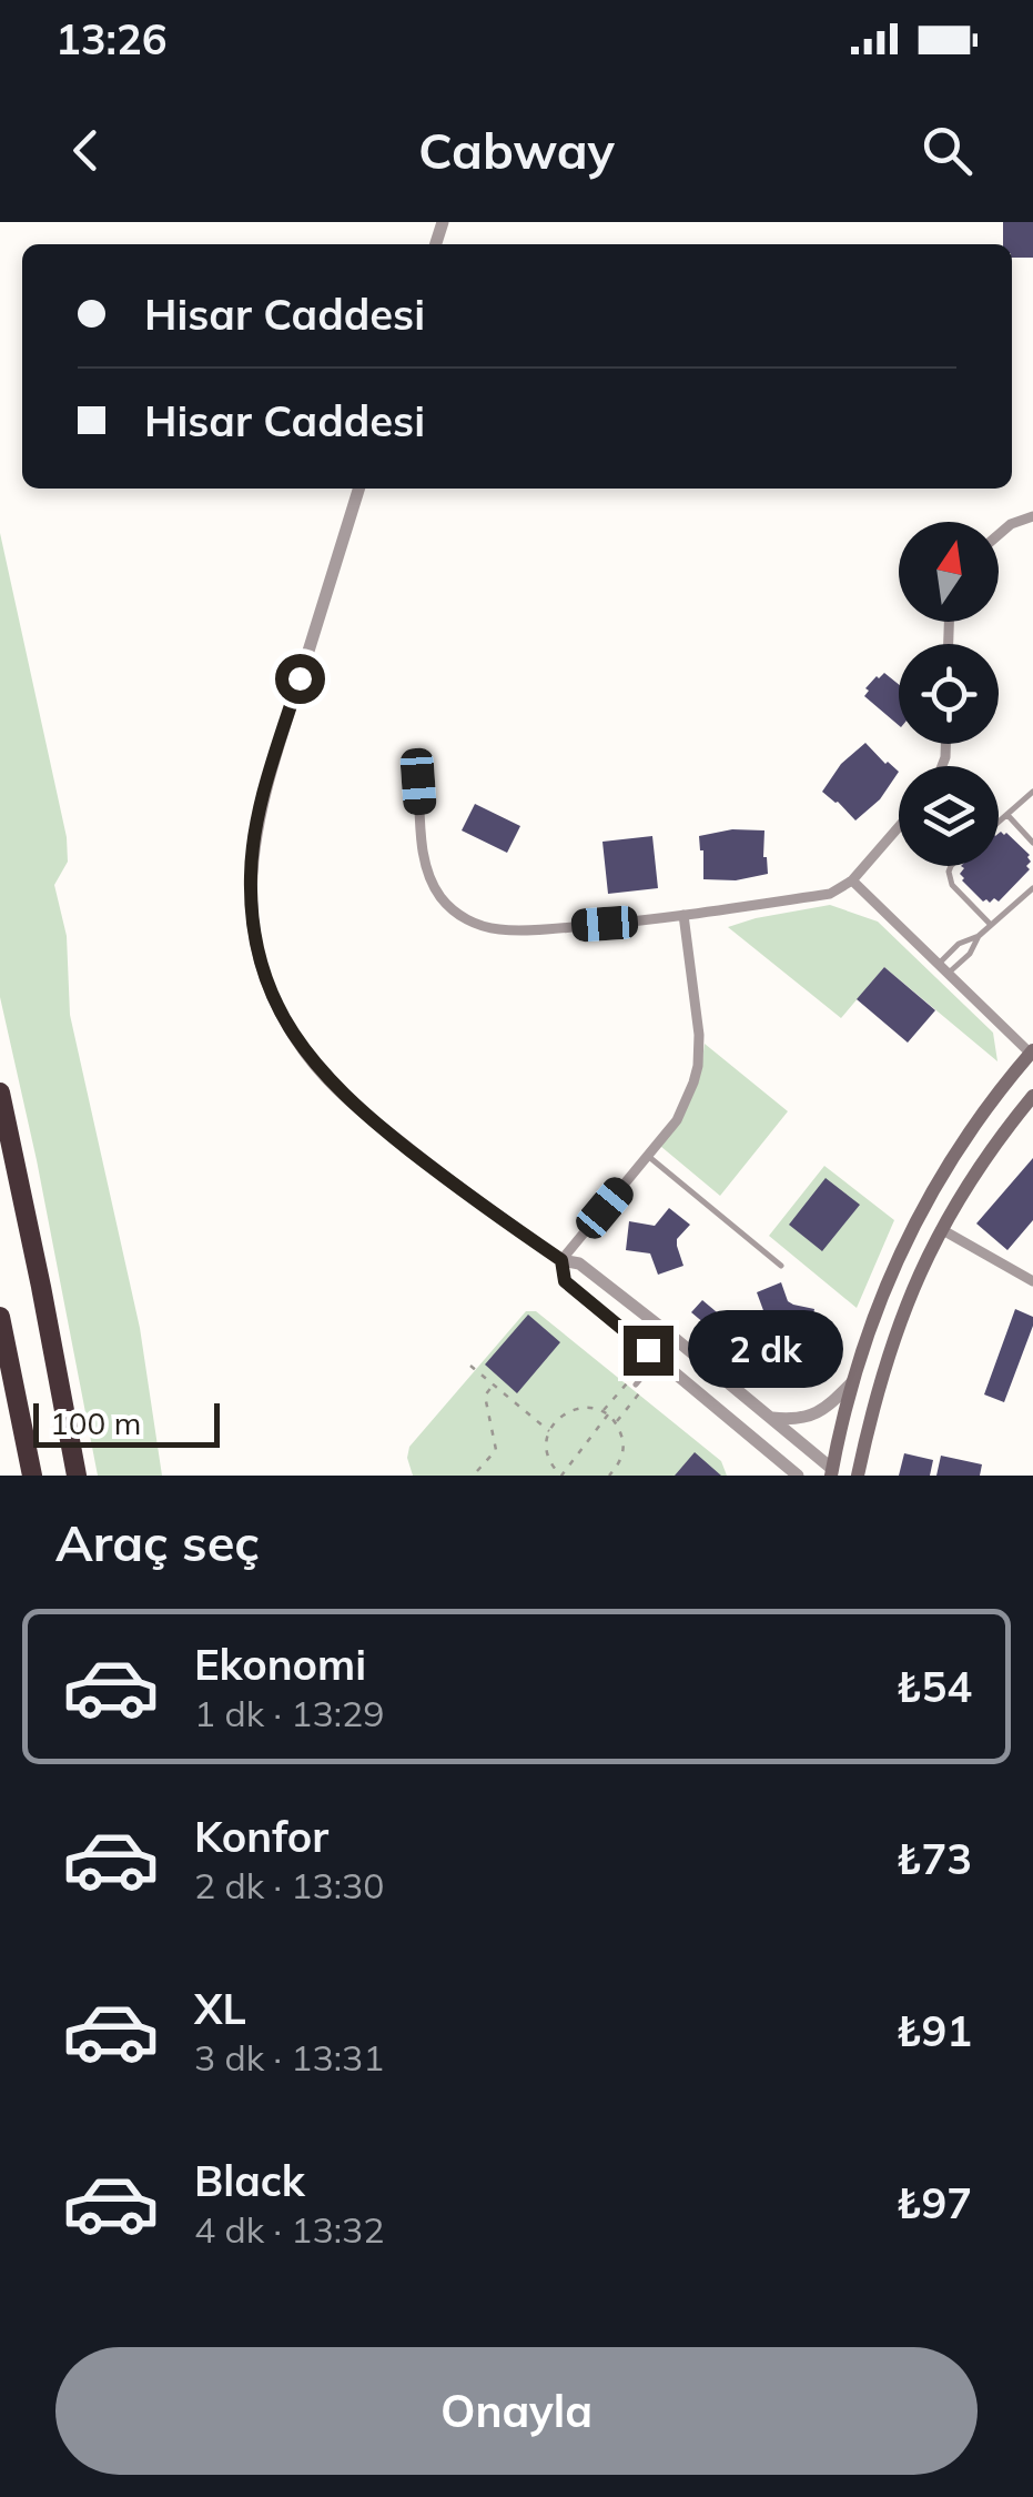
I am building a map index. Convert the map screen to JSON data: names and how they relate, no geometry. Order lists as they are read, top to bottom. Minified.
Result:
{"scale_bar":"100 m","north":"top","page":{"status":"13:26","header":"Cabway","banner":["Hisar Caddesi","Hisar Caddesi"],"bubble":"2 dk","scale":"100 m","heading":"Araç seç","list":[{"name":"Ekonomi","note":"1 dk · 13:29","value":"₺54"},{"name":"Konfor","note":"2 dk · 13:30","value":"₺73"},{"name":"XL","note":"3 dk · 13:31","value":"₺91"},{"name":"Black","note":"4 dk · 13:32","value":"₺97"}],"buttons":"Onayla"}}
